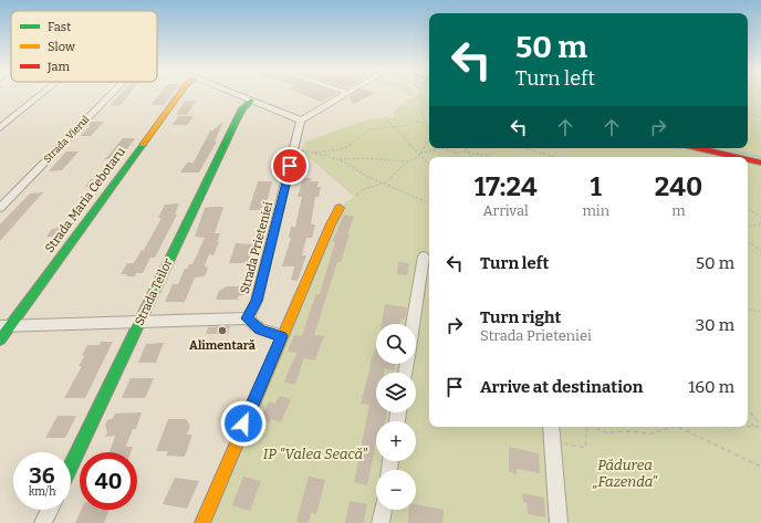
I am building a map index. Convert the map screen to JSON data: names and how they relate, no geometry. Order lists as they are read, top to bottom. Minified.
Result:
{"streets":{"main road":["Strada Maria Cebotaru","Strada Teilor"],"street":["Strada Vierul","Strada Prieteniei"]},"parks":["IP \"Valea Seacă\"","Pădurea „Fazenda”"],"places":["Alimentară"],"legend":["Fast","Slow","Jam"],"page":{"turn":["50 m","Turn left"],"eta":["17:24","Arrival","1","min","240","m"],"list":[{"name":"Turn left","value":"50 m"},{"name":"Turn right","note":"Strada Prieteniei","value":"30 m"},{"name":"Arrive at destination","value":"160 m"}],"map_buttons":["+","−"],"speed":"36 km/h","limit":"40"}}
